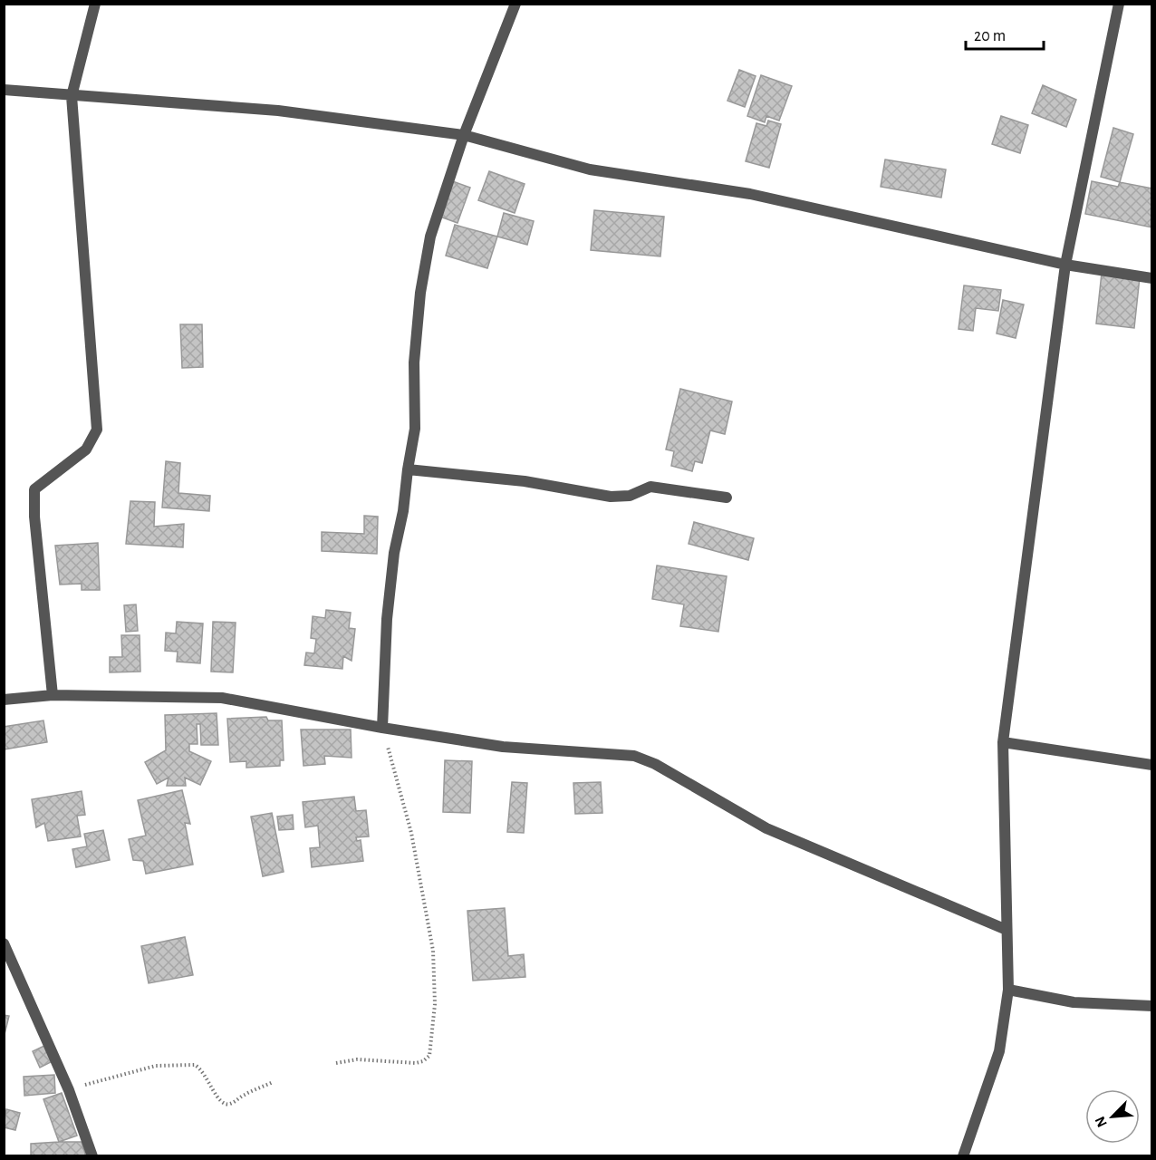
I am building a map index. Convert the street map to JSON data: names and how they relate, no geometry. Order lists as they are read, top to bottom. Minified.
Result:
{"scale_bar":"20 m","north":"bottom left"}
